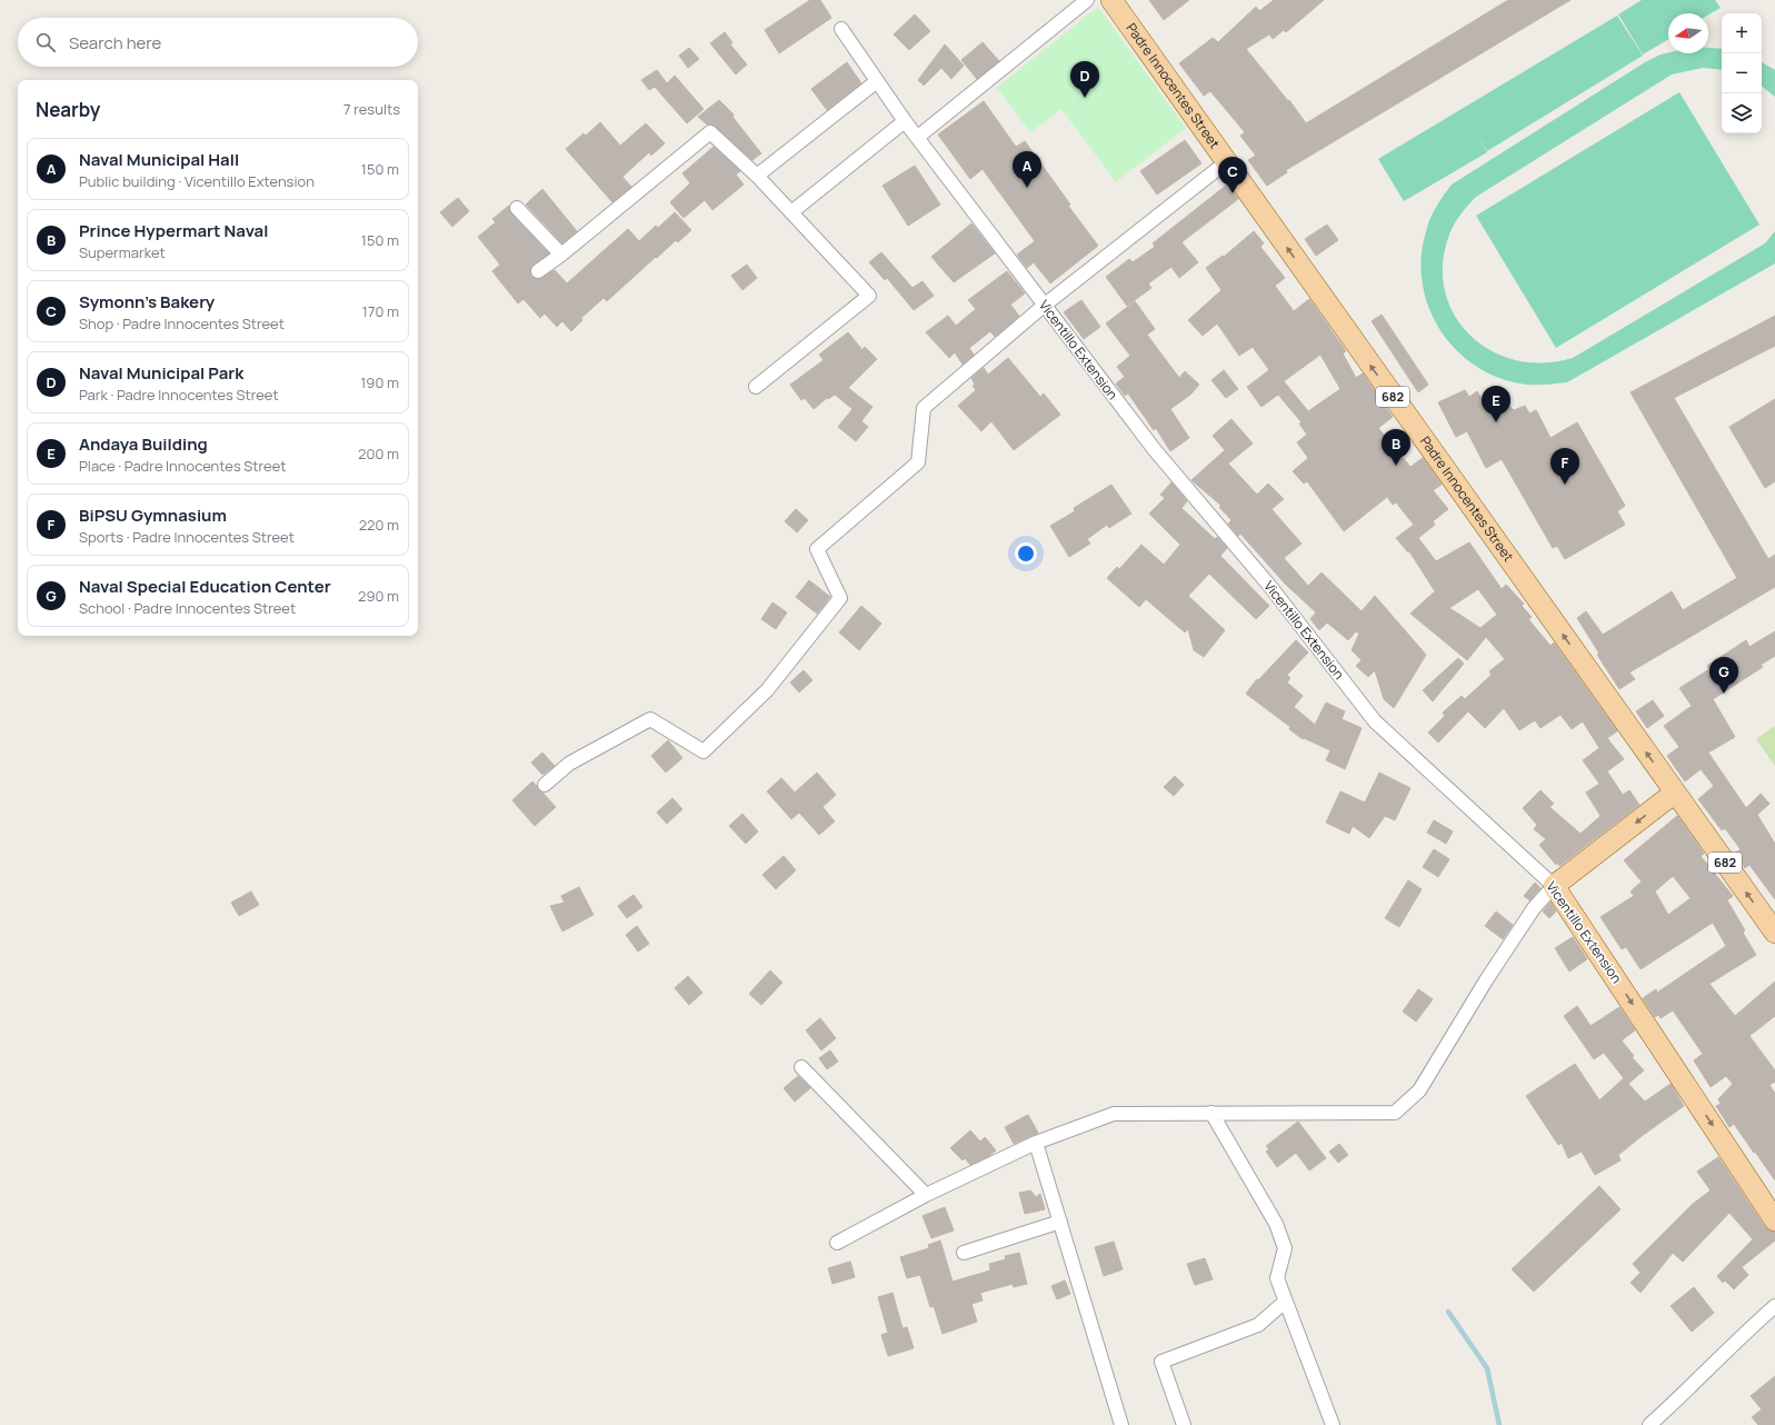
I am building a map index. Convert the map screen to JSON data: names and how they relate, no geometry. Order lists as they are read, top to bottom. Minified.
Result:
{"streets":{"main road":["Padre Innocentes Street","Vicentillo Extension","682"]},"one_way":["Padre Innocentes Street"],"north":"left","page":{"map_buttons":["+","−"],"search":"Search here","pins":["D","A","C","E","B","F","G"],"heading":["Nearby","7 results"],"list":[{"mark":"A","name":"Naval Municipal Hall","note":"Public building · Vicentillo Extension","value":"150 m"},{"mark":"B","name":"Prince Hypermart Naval","note":"Supermarket","value":"150 m"},{"mark":"C","name":"Symonn's Bakery","note":"Shop · Padre Innocentes Street","value":"170 m"},{"mark":"D","name":"Naval Municipal Park","note":"Park · Padre Innocentes Street","value":"190 m"},{"mark":"E","name":"Andaya Building","note":"Place · Padre Innocentes Street","value":"200 m"},{"mark":"F","name":"BiPSU Gymnasium","note":"Sports · Padre Innocentes Street","value":"220 m"},{"mark":"G","name":"Naval Special Education Center","note":"School · Padre Innocentes Street","value":"290 m"}]}}
